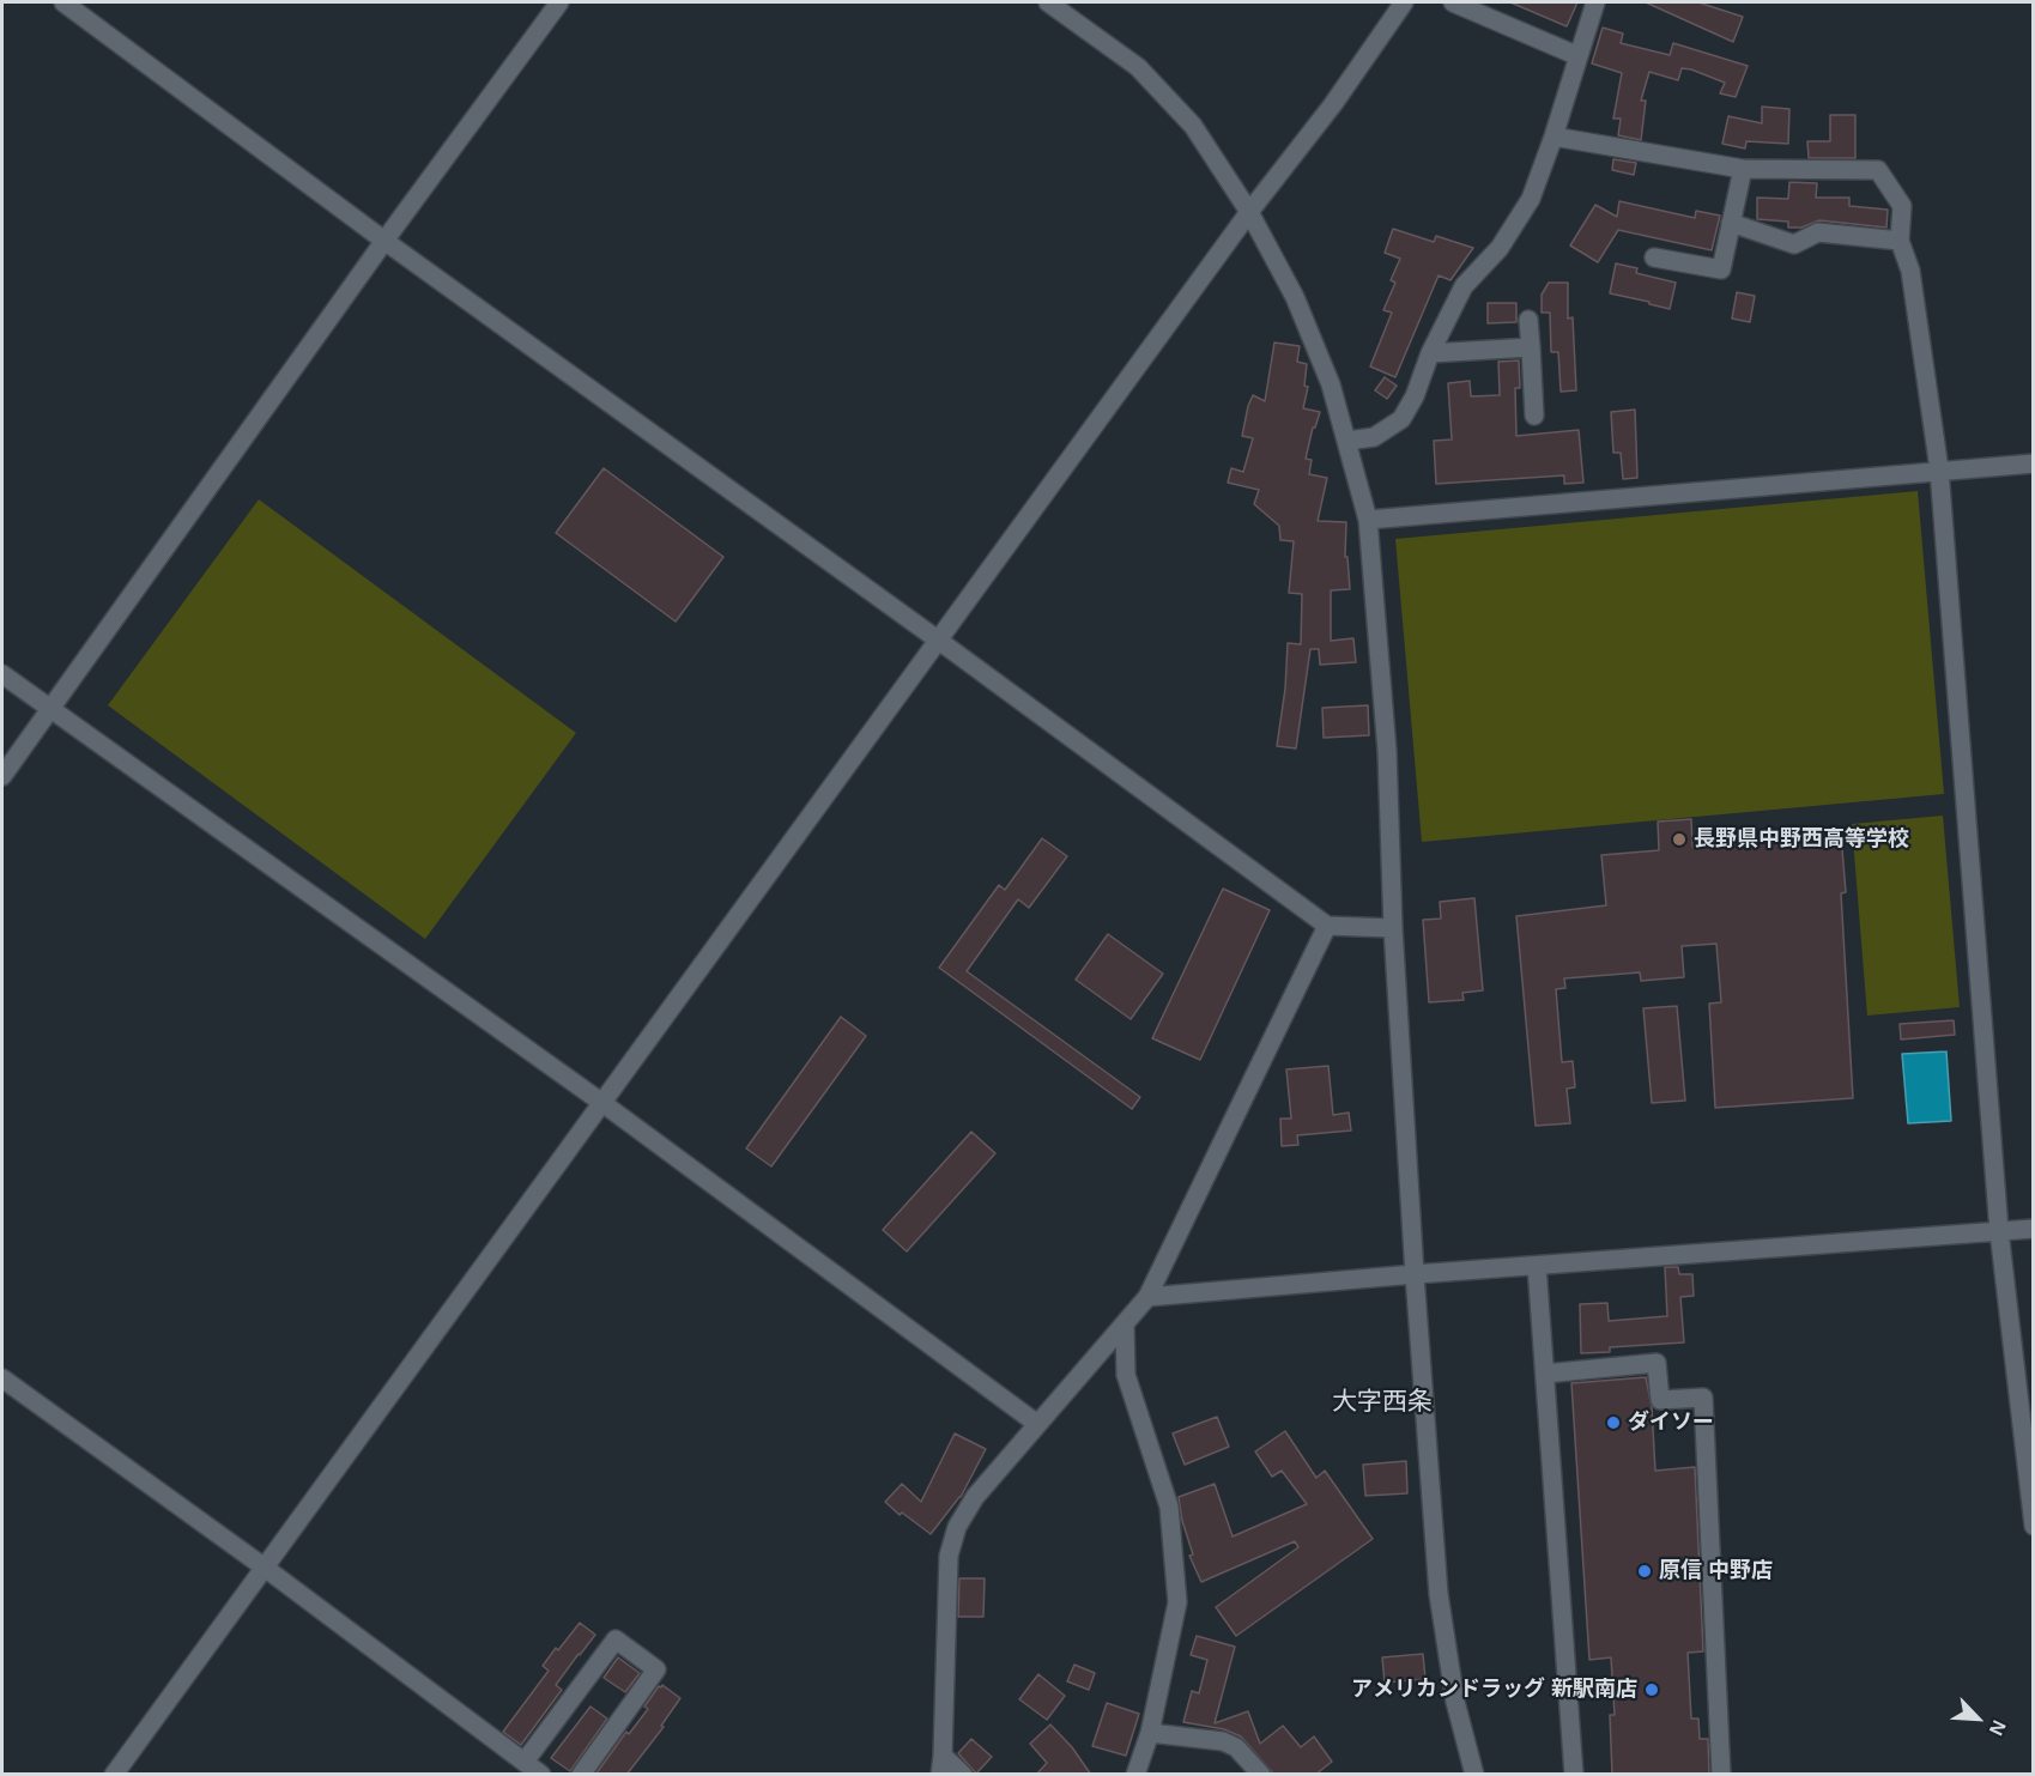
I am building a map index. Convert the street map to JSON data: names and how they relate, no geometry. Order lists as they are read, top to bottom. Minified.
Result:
{"districts":["大字西条"],"places":["長野県中野西高等学校","ダイソー","原信 中野店","アメリカンドラッグ 新駅南店"],"north":"bottom right"}
